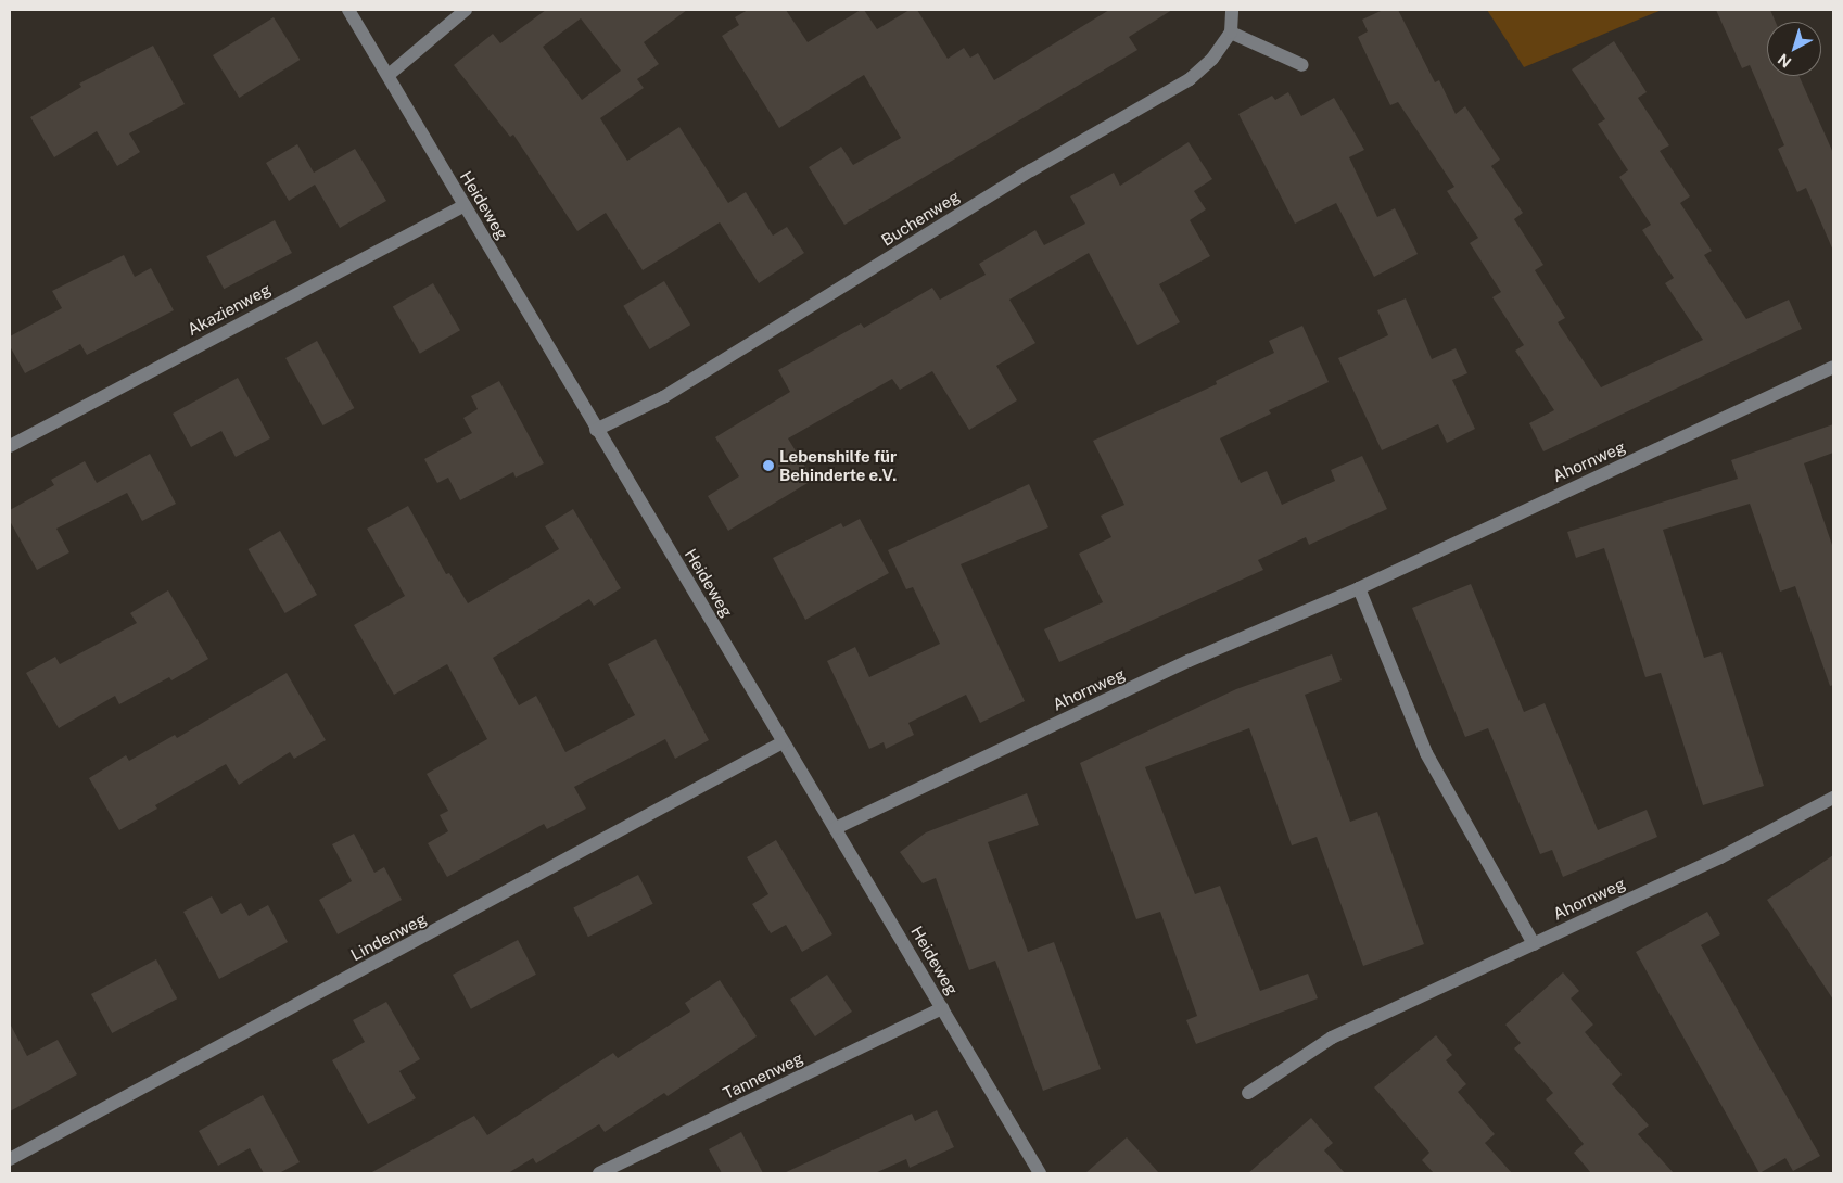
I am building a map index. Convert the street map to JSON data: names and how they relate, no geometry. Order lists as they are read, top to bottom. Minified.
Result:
{"streets":{"street":["Heideweg","Buchenweg","Akazienweg","Ahornweg","Lindenweg","Tannenweg"]},"crossings":[["Heideweg","Buchenweg"],["Heideweg","Akazienweg"],["Heideweg","Ahornweg"],["Heideweg","Lindenweg"],["Heideweg","Tannenweg"]],"places":["Lebenshilfe für Behinderte e.V."],"north":"bottom left"}
